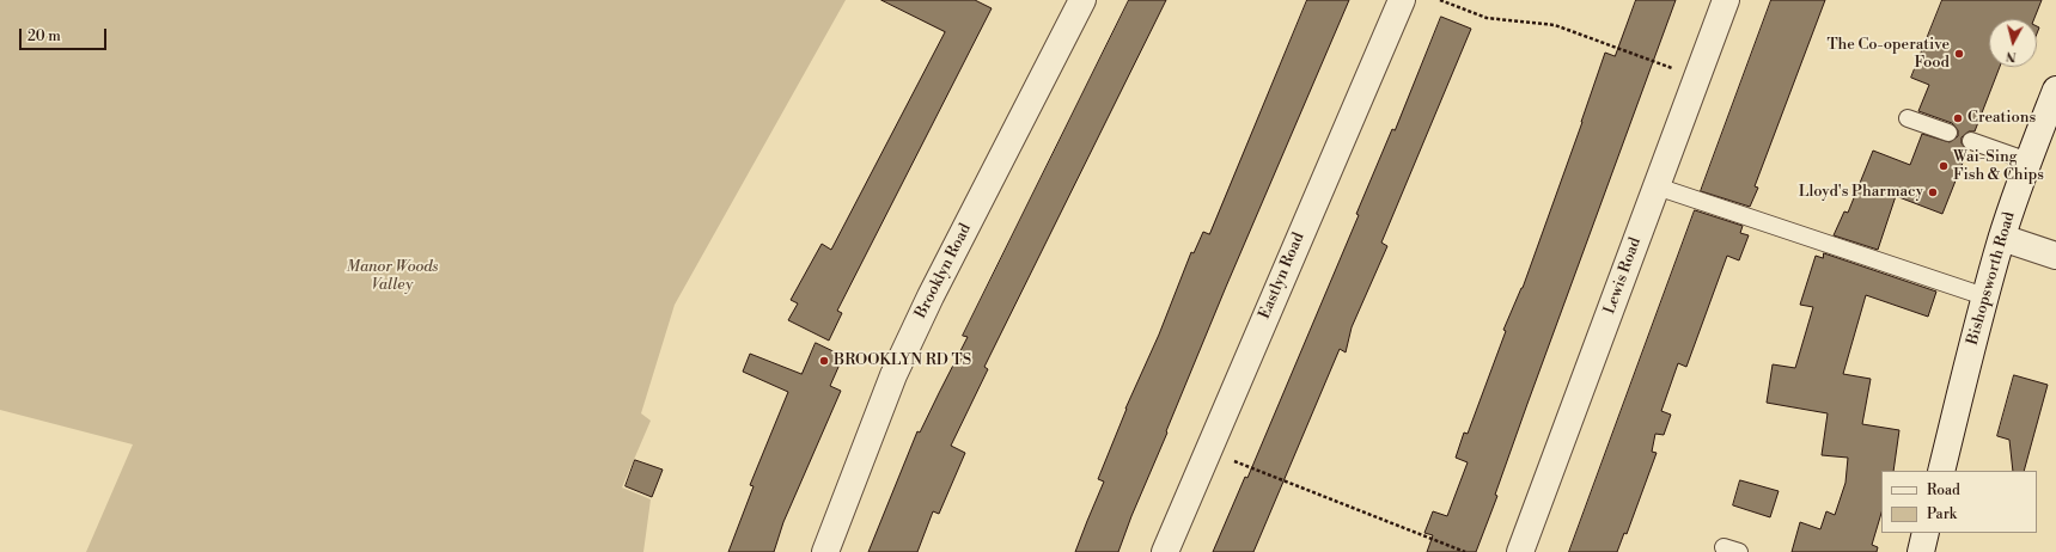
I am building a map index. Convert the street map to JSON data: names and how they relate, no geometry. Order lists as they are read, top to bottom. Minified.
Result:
{"streets":{"street":["Brooklyn Road","Eastlyn Road","Lewis Road","Bishopsworth Road"]},"parks":["Manor Woods Valley"],"places":["The Co-operative Food","Creations","Wai-Sing Fish & Chips","Lloyd's Pharmacy","BROOKLYN RD TS"],"legend":["Road","Park"],"scale_bar":"20 m","north":"bottom"}
